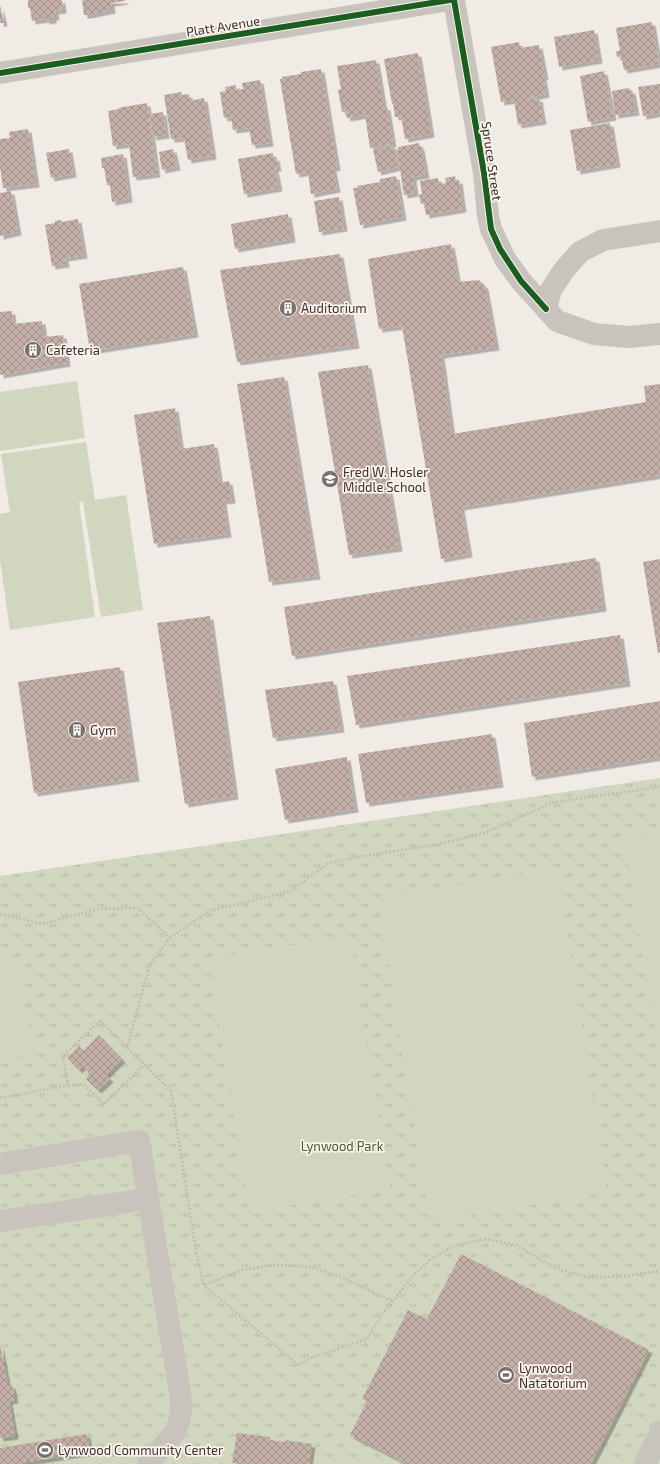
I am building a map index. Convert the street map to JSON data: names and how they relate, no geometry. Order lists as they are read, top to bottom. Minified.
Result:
{"streets":{"street":["Platt Avenue","Spruce Street"]},"parks":["Lynwood Park"],"places":{"building":["Auditorium","Cafeteria","Gym"],"school or university":["Fred W. Hosler Middle School"],"sports":["Lynwood Natatorium","Lynwood Community Center"]}}
